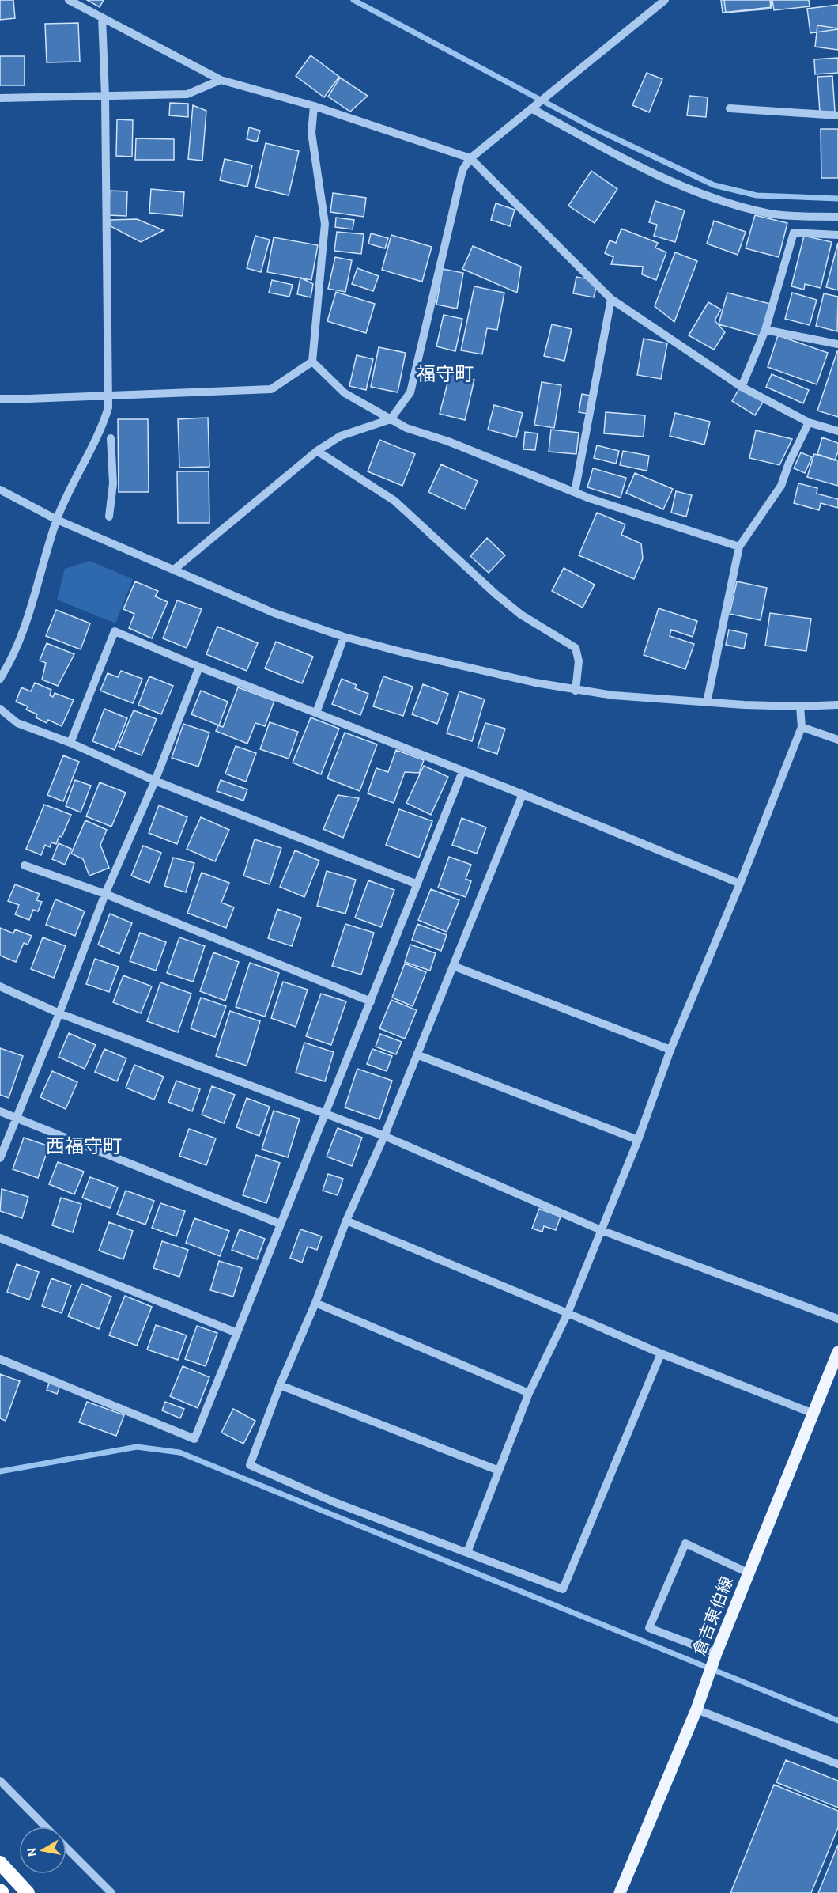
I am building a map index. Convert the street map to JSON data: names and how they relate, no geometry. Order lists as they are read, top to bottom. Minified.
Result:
{"streets":{"main road":["倉吉東伯線"]},"districts":["福守町","西福守町"],"north":"left"}
